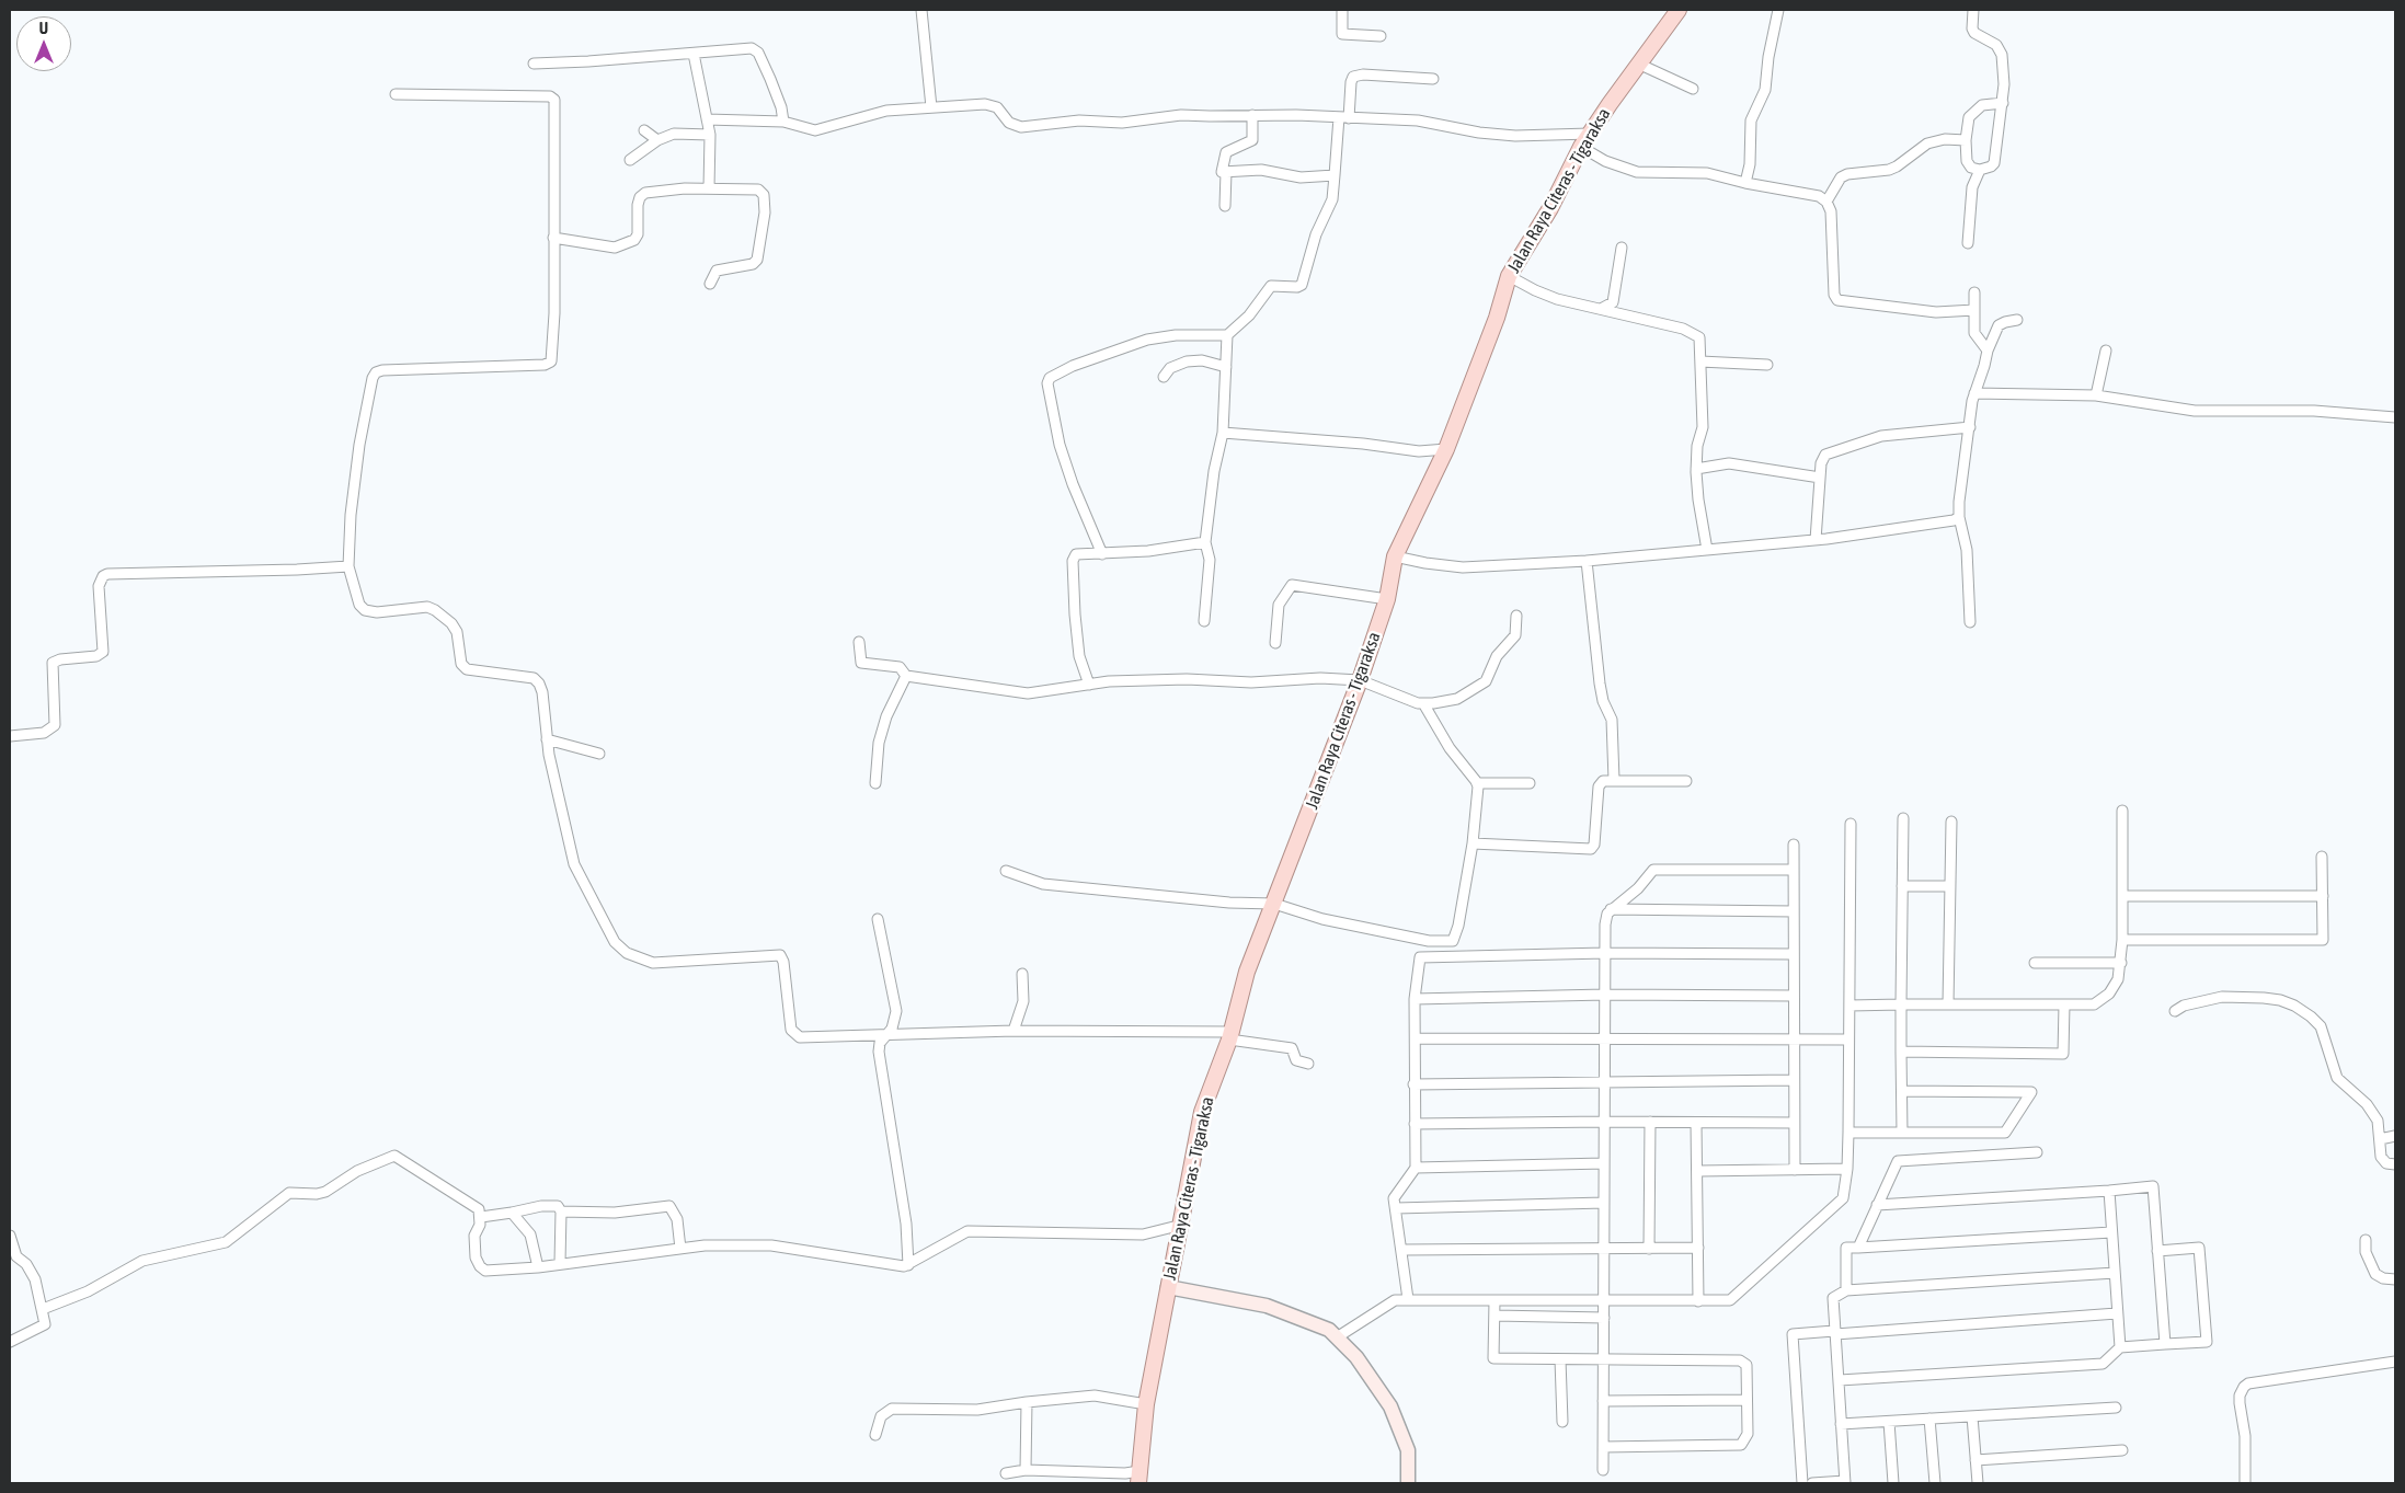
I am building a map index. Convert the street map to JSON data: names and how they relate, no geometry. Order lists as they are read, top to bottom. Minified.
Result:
{"streets":{"main road":["Jalan Raya Citeras - Tigaraksa"]},"north":"top"}
